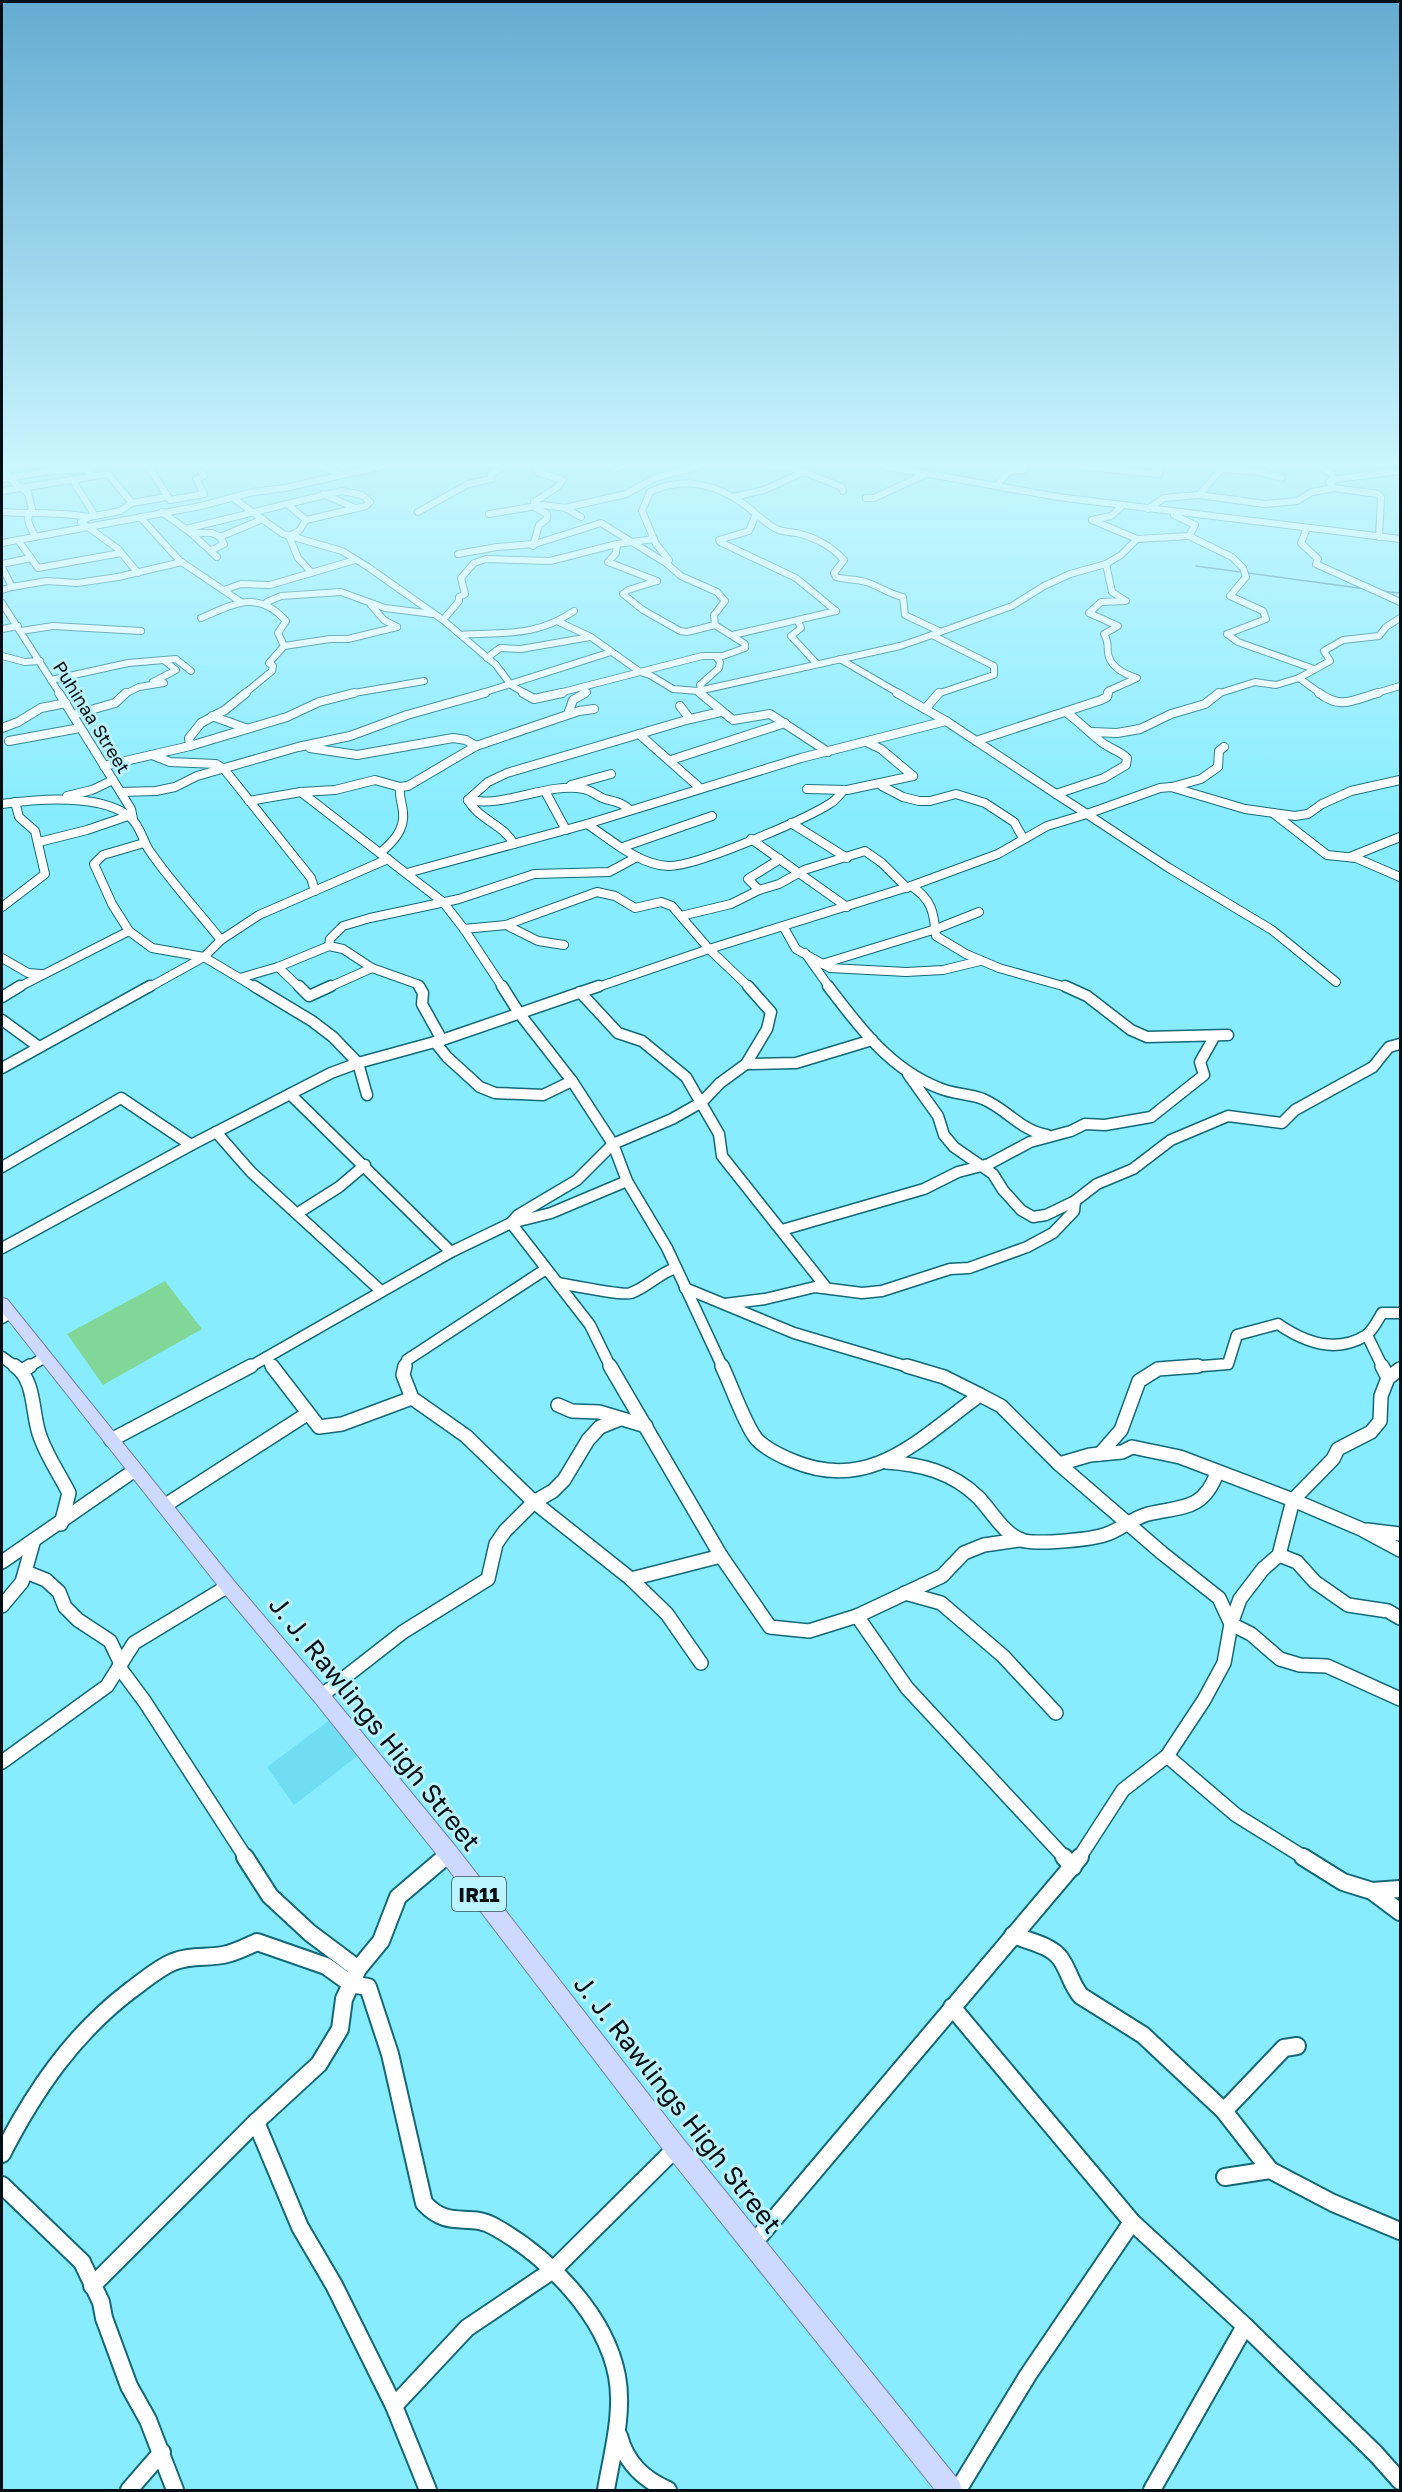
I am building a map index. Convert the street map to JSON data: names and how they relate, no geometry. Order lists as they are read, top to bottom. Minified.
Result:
{"streets":{"main road":["J. J. Rawlings High Street","IR11"],"street":["Puhinaa Street"]}}
